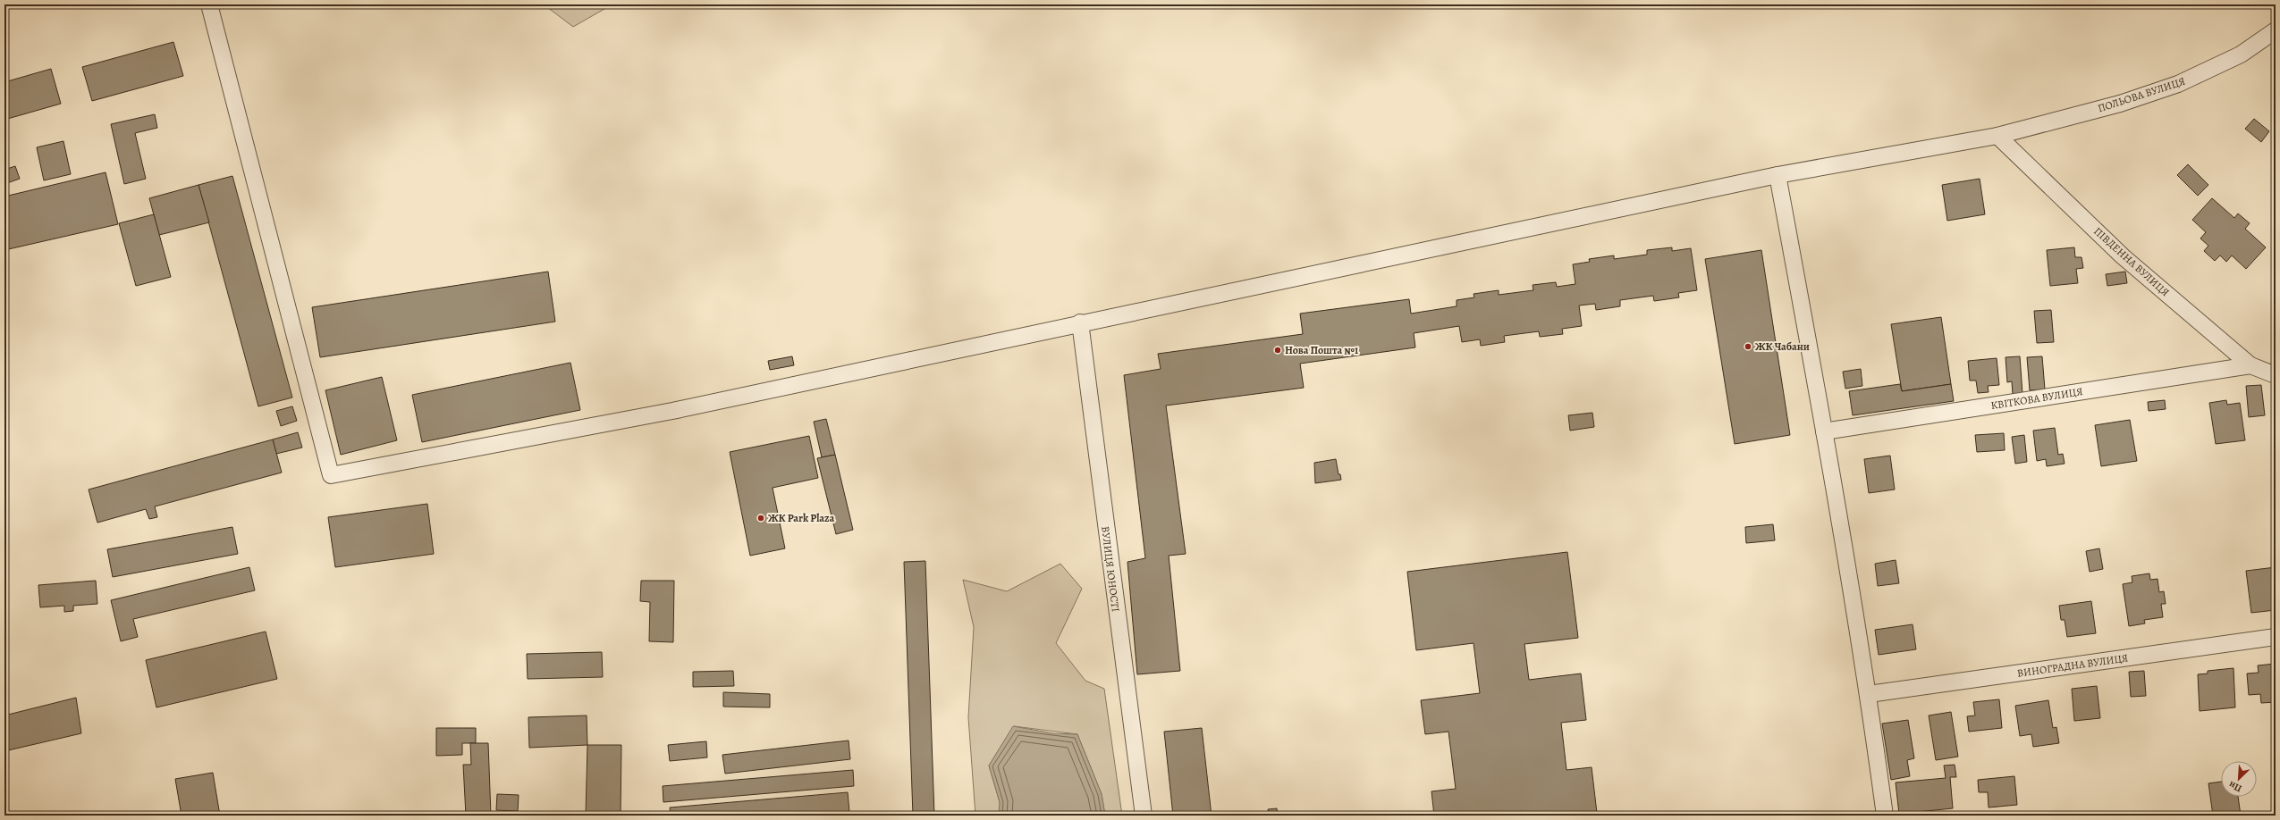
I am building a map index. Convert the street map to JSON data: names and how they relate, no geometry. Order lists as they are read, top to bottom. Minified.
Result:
{"streets":{"street":["ПОЛЬОВА ВУЛИЦЯ","ПІВДЕННА ВУЛИЦЯ","КВІТКОВА ВУЛИЦЯ","ВУЛИЦЯ ЮНОСТІ","ВИНОГРАДНА ВУЛИЦЯ"]},"crossings":[["ПОЛЬОВА ВУЛИЦЯ","ПІВДЕННА ВУЛИЦЯ"],["ПОЛЬОВА ВУЛИЦЯ","ВУЛИЦЯ ЮНОСТІ"],["ПІВДЕННА ВУЛИЦЯ","КВІТКОВА ВУЛИЦЯ"]],"places":["ЖК Чабани","Нова Пошта №1","ЖК Park Plaza"],"north":"bottom left"}
